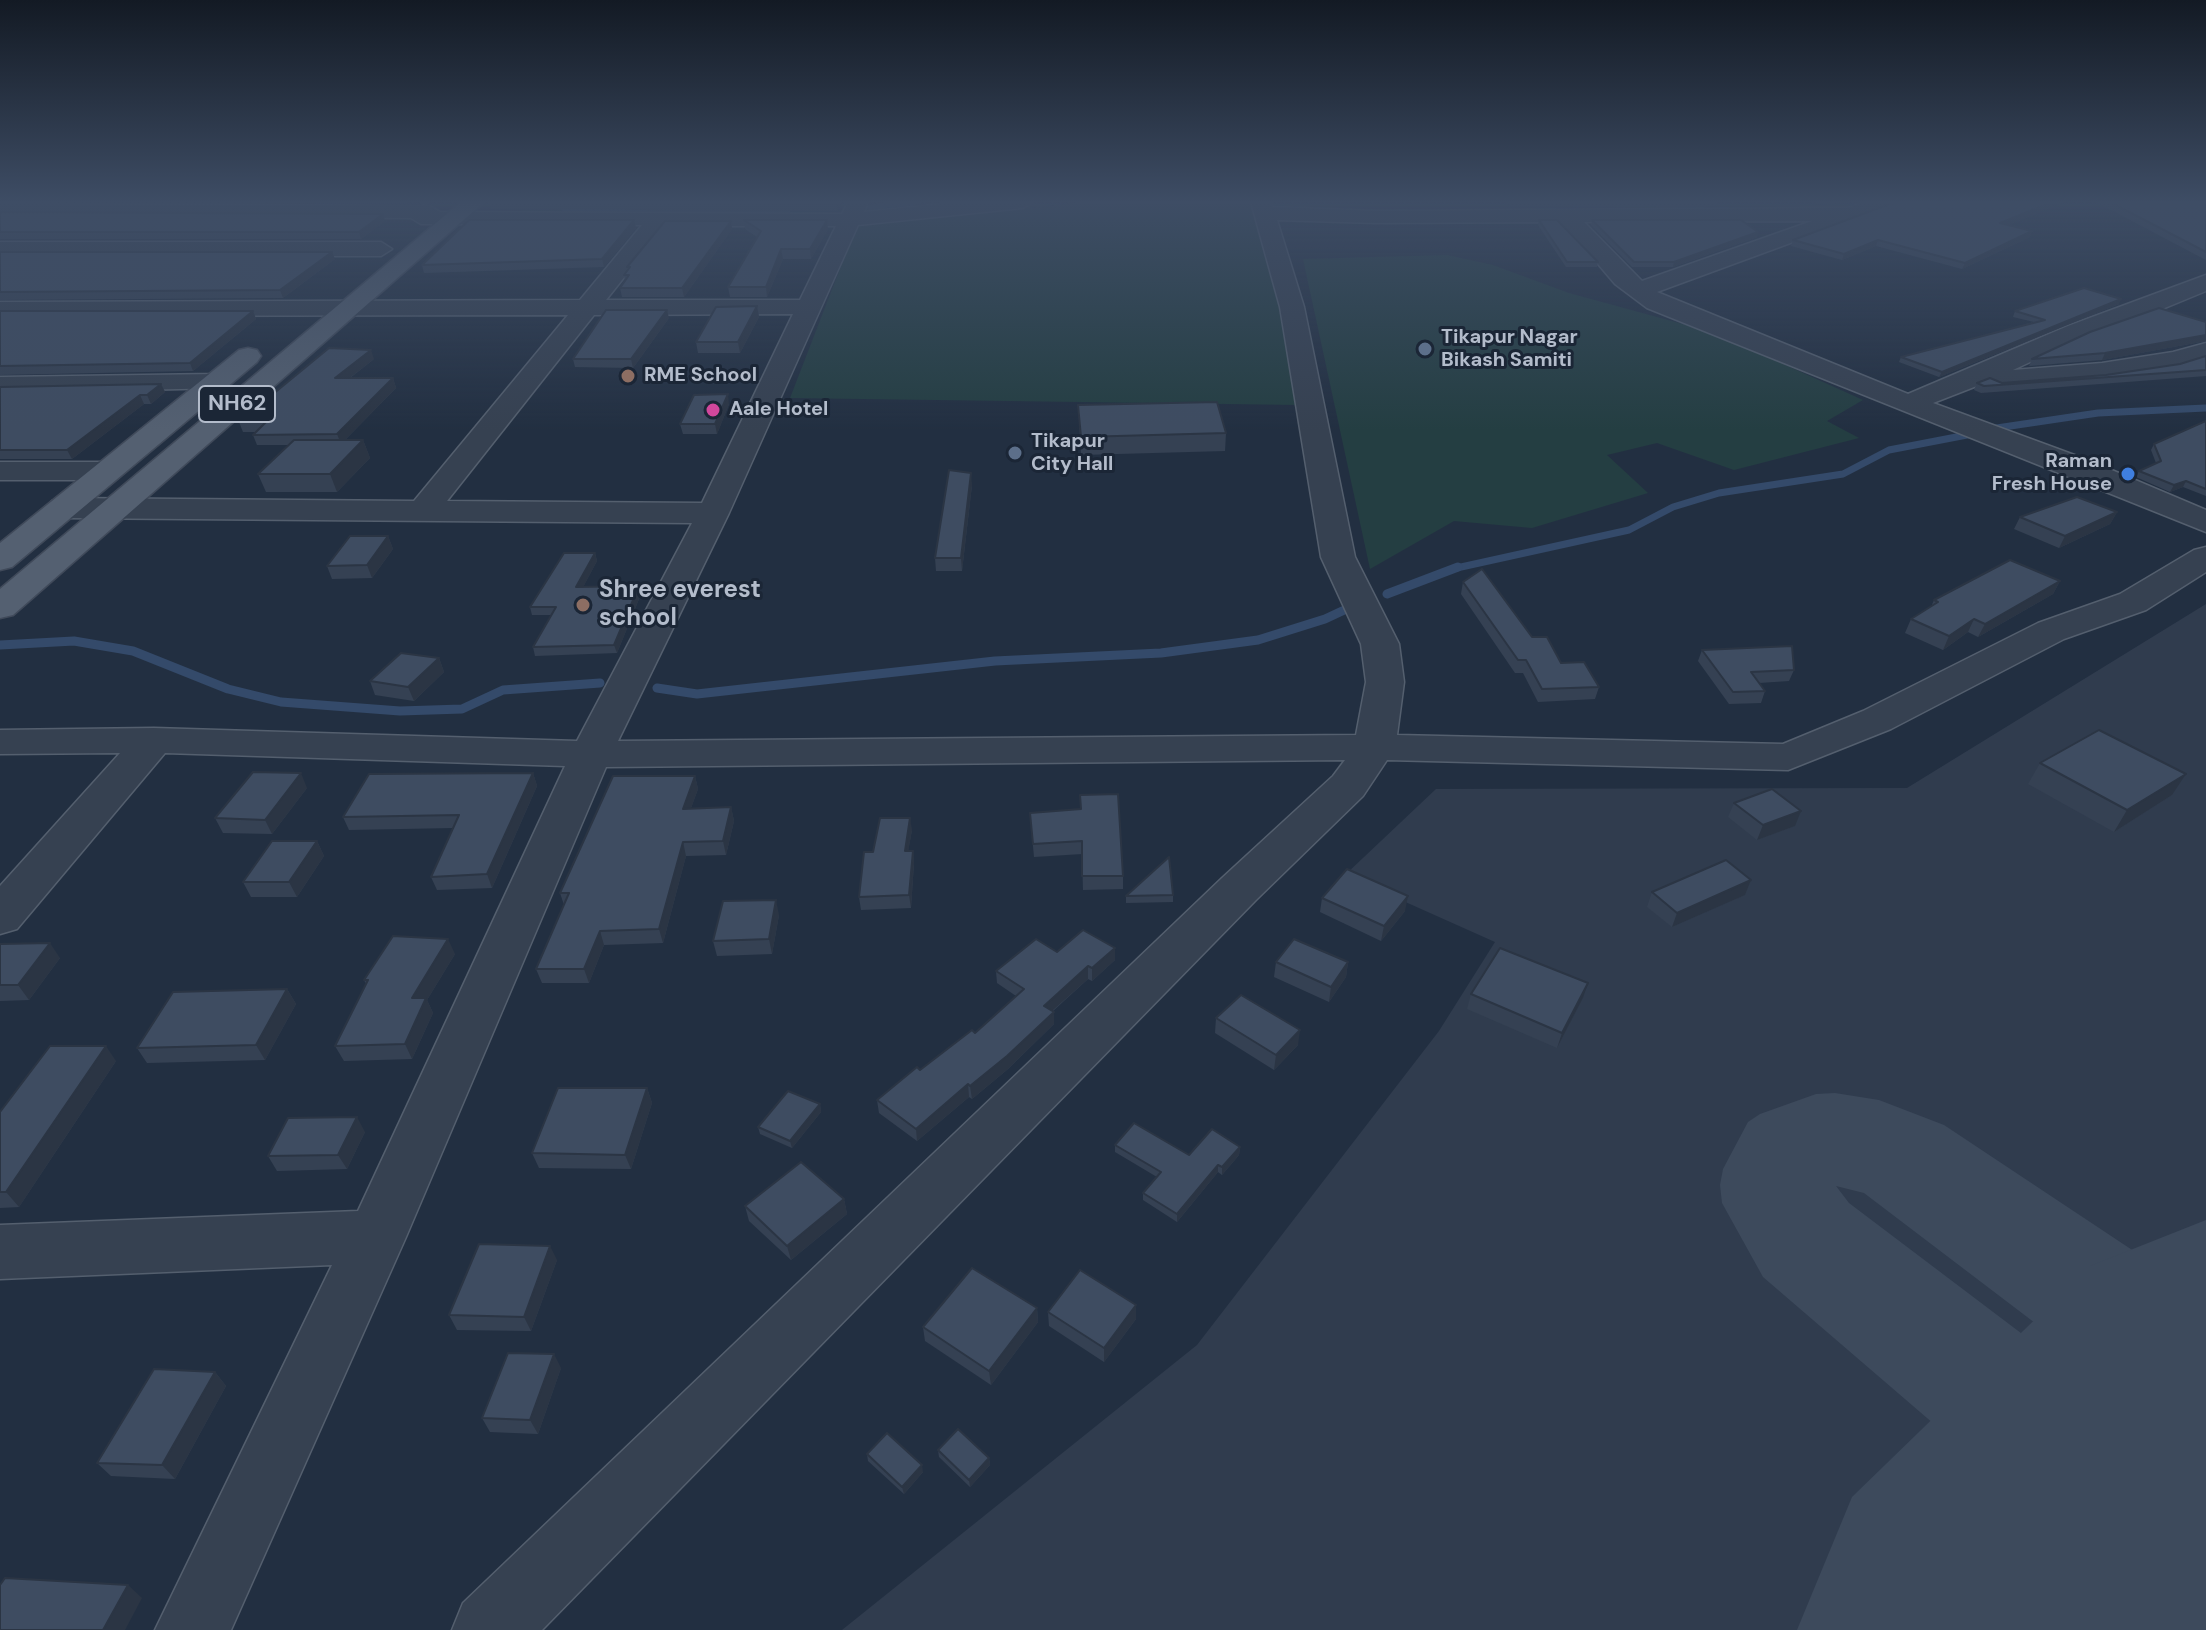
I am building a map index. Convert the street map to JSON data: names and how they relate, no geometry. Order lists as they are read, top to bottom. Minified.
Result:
{"streets":{"main road":["NH62"]},"places":["Tikapur Nagar Bikash Samiti","RME School","Aale Hotel","Tikapur City Hall","Raman Fresh House","Shree everest school"]}
